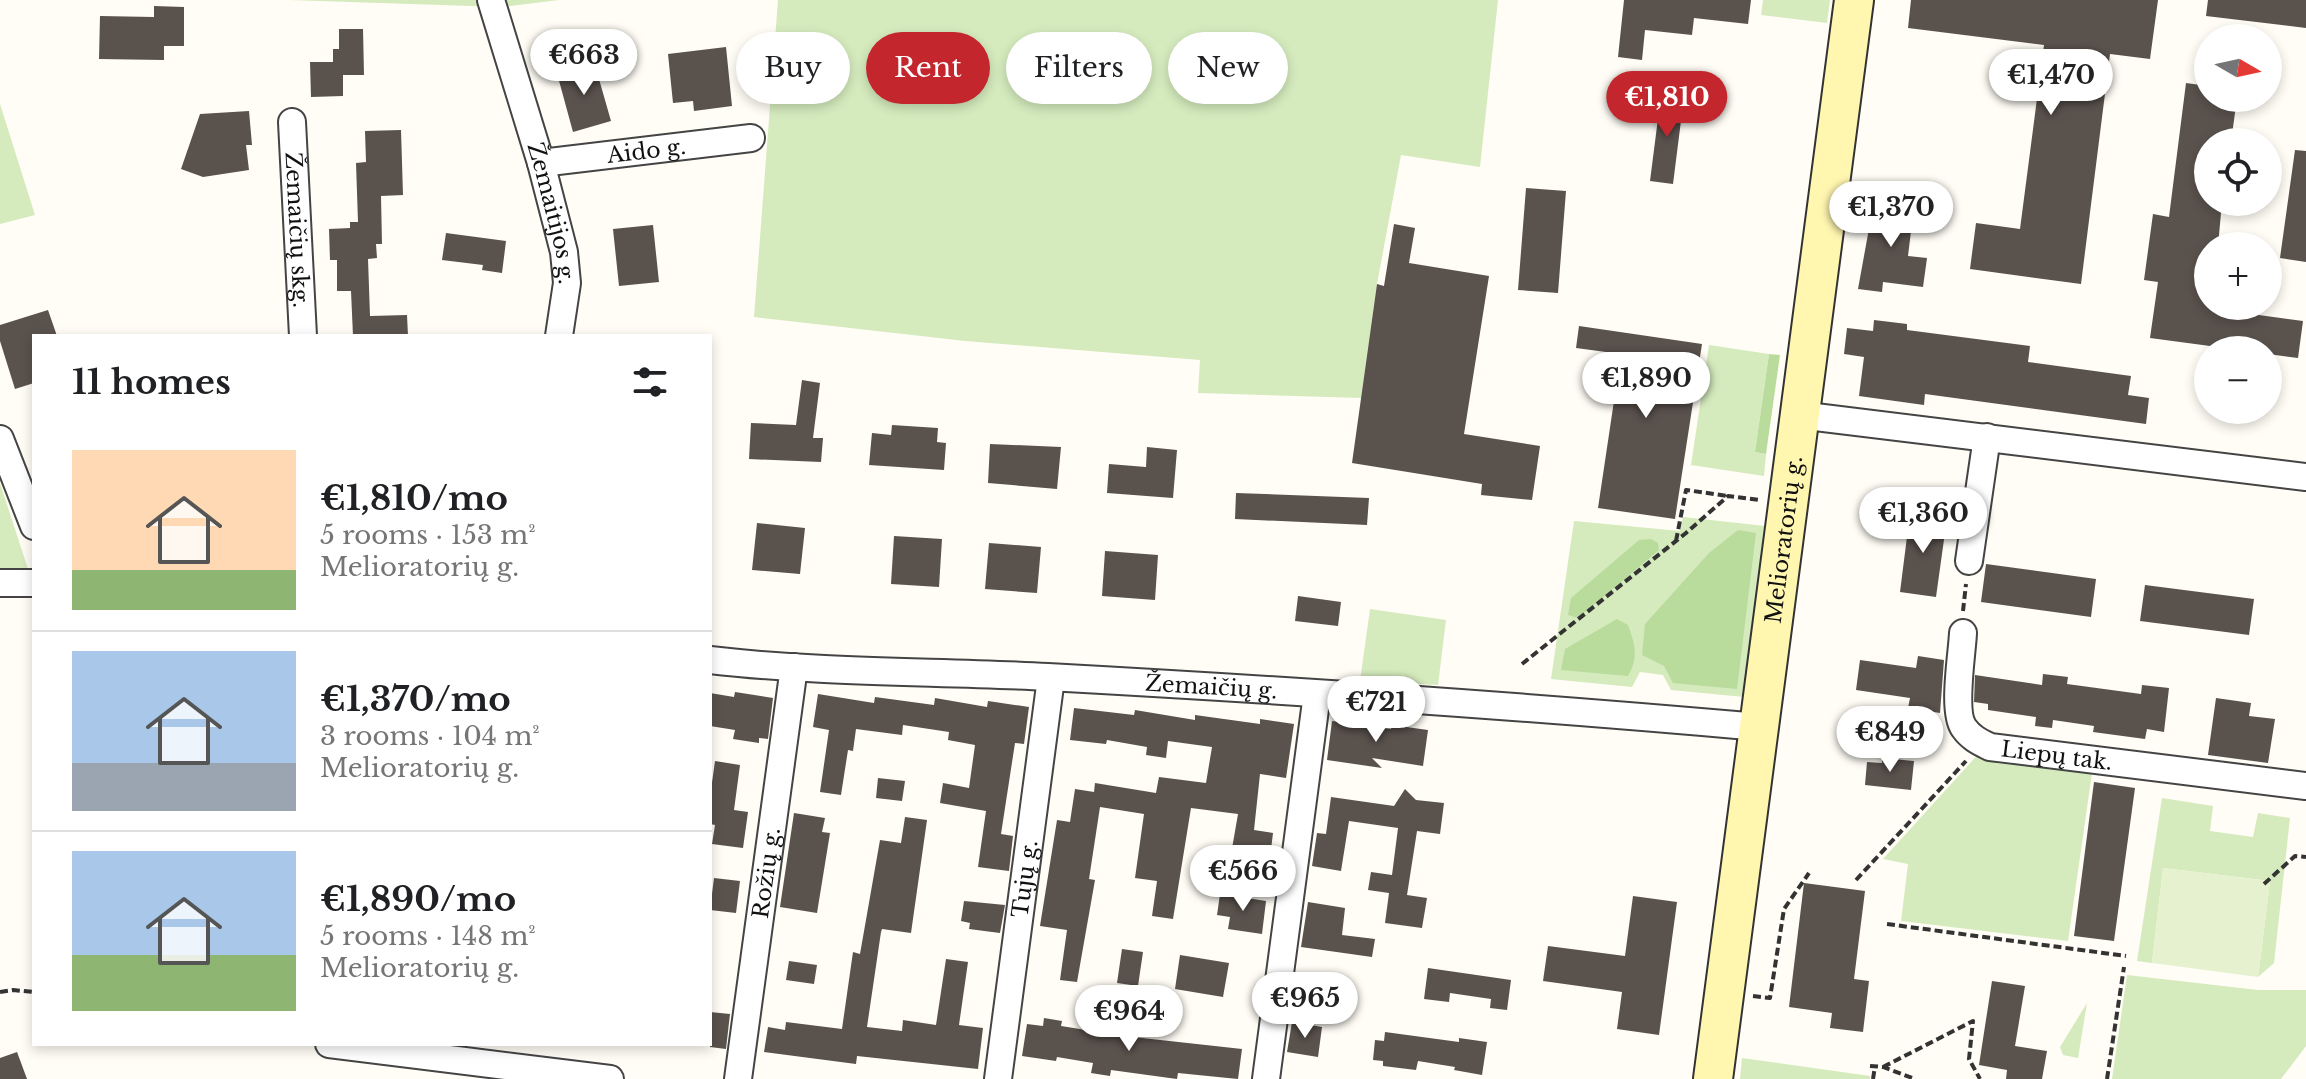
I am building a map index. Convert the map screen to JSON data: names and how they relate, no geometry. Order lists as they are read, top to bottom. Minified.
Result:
{"streets":{"main road":["Melioratorių g."],"street":["Aido g.","Žemaitijos g.","Žemaičių skg.","Žemaičių g.","Liepų tak.","Rožių g.","Tujų g."]},"crossings":[["Aido g.","Žemaitijos g."],["Melioratorių g.","Žemaičių g."],["Žemaičių g.","Rožių g."],["Žemaičių g.","Tujų g."]],"north":"right","page":{"map_buttons":["+","−"],"price":["€663","€1,470","€1,810","€1,370","€1,890","€1,360","€721","€849","€566","€965","€964"],"chip":["Buy","Rent","Filters","New"],"heading":"11 homes","list":[{"name":"€1,810/mo","note":"5 rooms · 153 m² · Melioratorių g."},{"name":"€1,370/mo","note":"3 rooms · 104 m² · Melioratorių g."},{"name":"€1,890/mo","note":"5 rooms · 148 m² · Melioratorių g."}]}}
